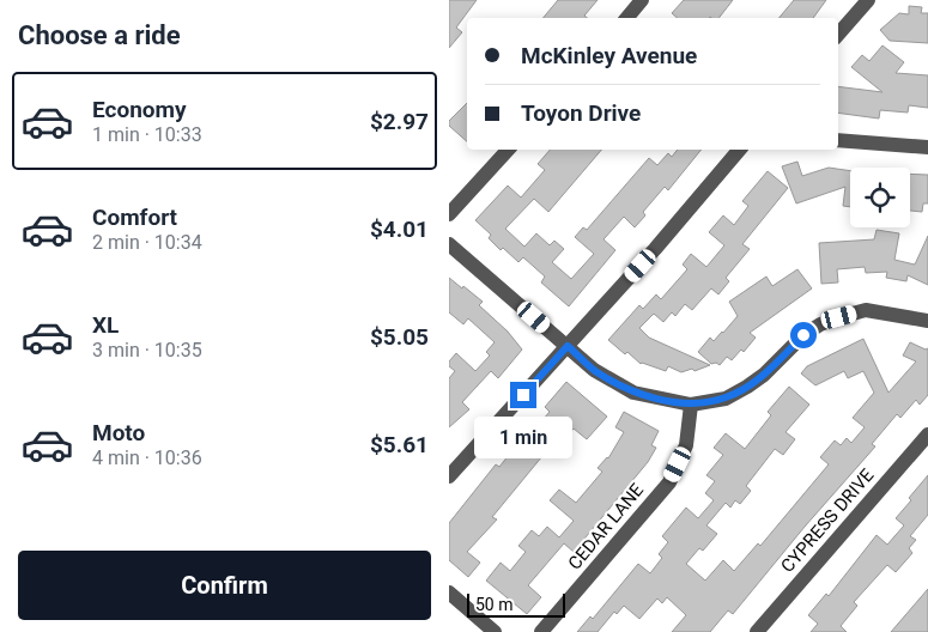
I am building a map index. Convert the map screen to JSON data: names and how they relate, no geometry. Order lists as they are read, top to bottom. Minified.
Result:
{"streets":{"street":["CYPRESS DRIVE","CEDAR LANE"]},"scale_bar":"50 m","page":{"heading":"Choose a ride","banner":["McKinley Avenue","Toyon Drive"],"list":[{"name":"Economy","note":"1 min · 10:33","value":"$2.97"},{"name":"Comfort","note":"2 min · 10:34","value":"$4.01"},{"name":"XL","note":"3 min · 10:35","value":"$5.05"},{"name":"Moto","note":"4 min · 10:36","value":"$5.61"}],"bubble":"1 min","buttons":"Confirm","scale":"50 m"}}
